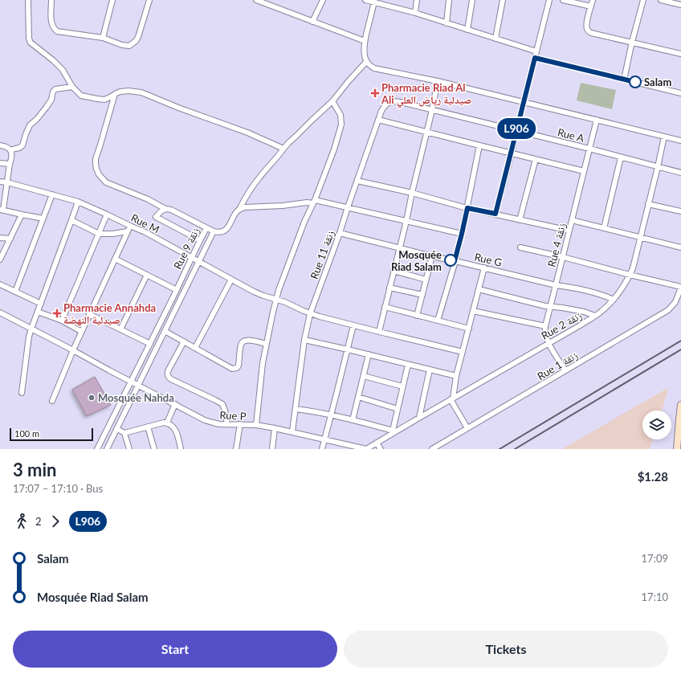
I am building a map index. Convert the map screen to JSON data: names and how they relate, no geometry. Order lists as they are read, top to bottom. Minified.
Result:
{"streets":{"street":["Rue A","Rue M","Rue 4 زنقة","Rue 9 زنقة","Rue 11 زنقة","Rue G","Rue 2 زنقة","Rue 1 زنقة","Rue P"]},"crossings":[["Rue A","Rue 4 زنقة"],["Rue A","Rue 11 زنقة"],["Rue A","Rue 2 زنقة"],["Rue M","Rue 9 زنقة"],["Rue M","Rue 11 زنقة"],["Rue 4 زنقة","Rue G"],["Rue 4 زنقة","Rue 2 زنقة"],["Rue 4 زنقة","Rue 1 زنقة"],["Rue 9 زنقة","Rue P"],["Rue 11 زنقة","Rue G"],["Rue 11 زنقة","Rue P"],["Rue G","Rue 2 زنقة"],["Rue 2 زنقة","Rue P"]],"places":{"other":["Salam","Mosquée Riad Salam","Mosquée Nahda"],"health":["Pharmacie Riad Al Ali صيدلية رياض العلي","Pharmacie Annahda صيدلية النهضة"]},"lines":["bus line L906"],"scale_bar":"100 m","page":{"on_map":"L906","scale":"100 m","heading":["3 min","17:07 – 17:10 · Bus","$1.28"],"legs":["2","L906"],"list":[{"name":"Salam","value":"17:09"},{"name":"Mosquée Riad Salam","value":"17:10"}],"buttons":["Start","Tickets"]}}
